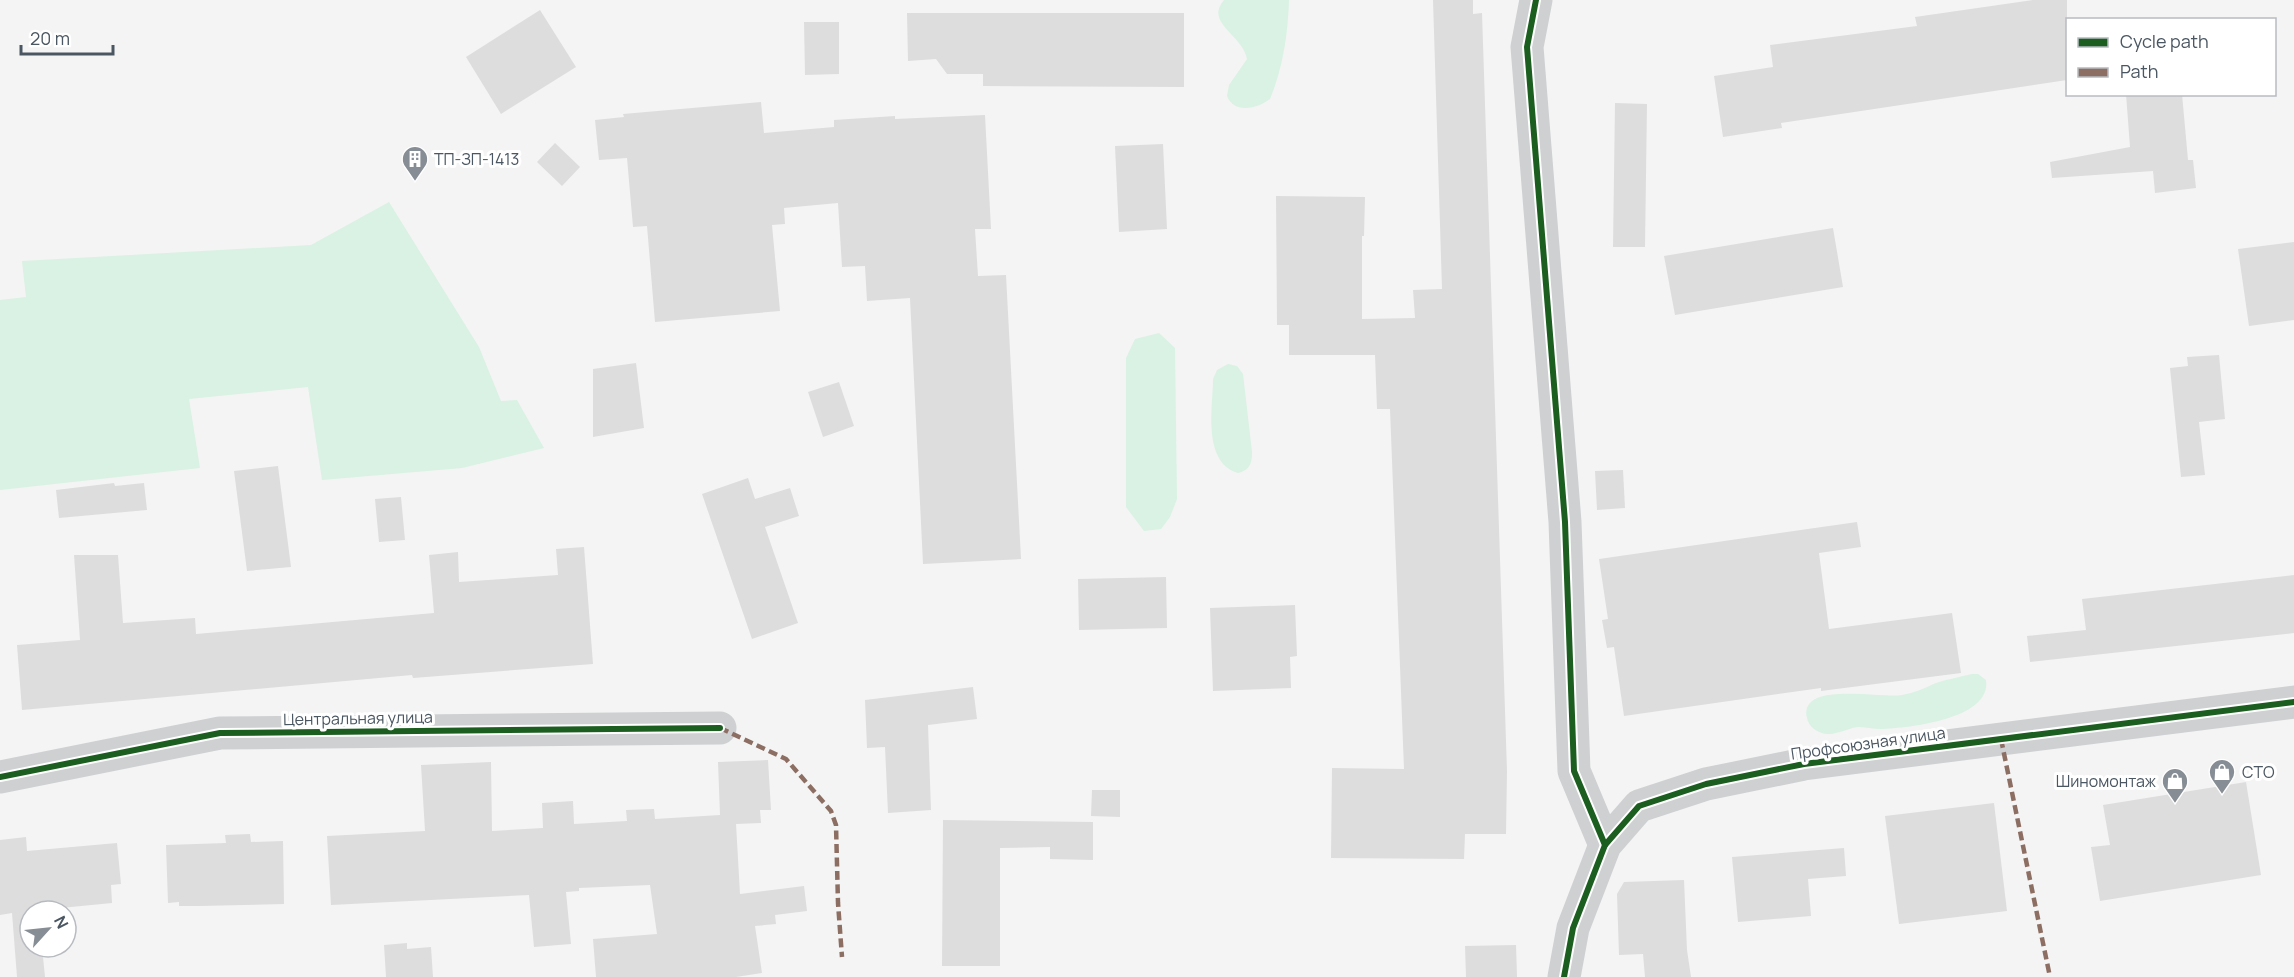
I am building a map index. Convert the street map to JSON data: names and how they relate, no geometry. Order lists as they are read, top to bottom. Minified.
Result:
{"streets":{"street":["Центральная улица","Профсоюзная улица"]},"places":{"building":["ТП-ЗП-1413"],"shop":["СТО","Шиномонтаж"]},"legend":["Cycle path","Path"],"scale_bar":"20 m","north":"top right"}
